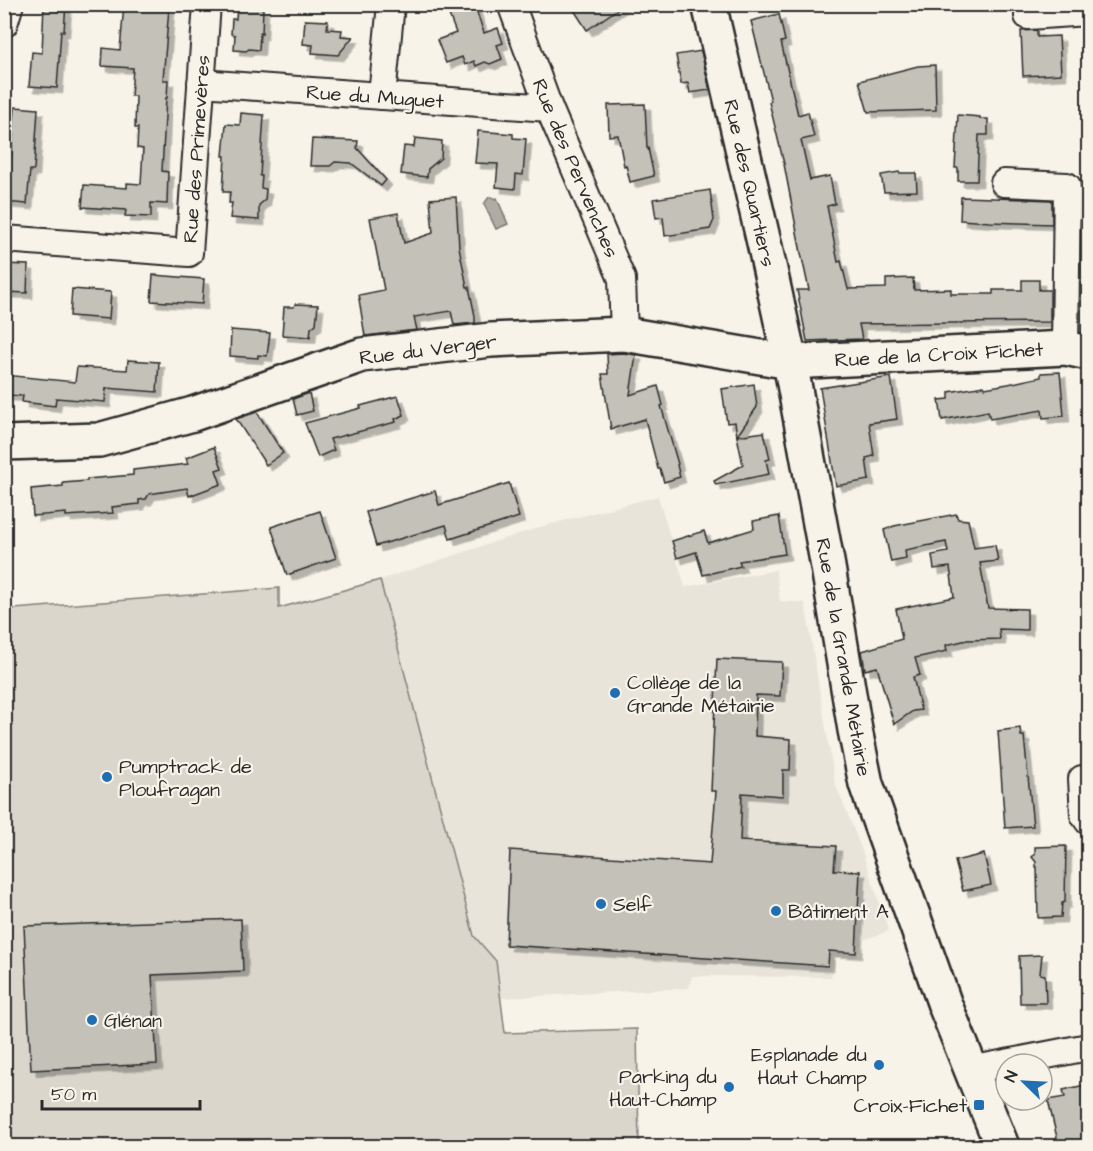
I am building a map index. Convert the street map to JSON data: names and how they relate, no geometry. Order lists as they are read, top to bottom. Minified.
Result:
{"streets":{"main road":["Rue des Quartiers","Rue du Verger","Rue de la Croix Fichet","Rue de la Grande Métairie"],"street":["Rue du Muguet","Rue des Primevères","Rue des Pervenches"]},"crossings":[["Rue du Muguet","Rue des Primevères"],["Rue du Muguet","Rue des Pervenches"],["Rue des Pervenches","Rue du Verger"],["Rue des Quartiers","Rue du Verger"],["Rue des Quartiers","Rue de la Croix Fichet"],["Rue des Quartiers","Rue de la Grande Métairie"],["Rue du Verger","Rue de la Croix Fichet"],["Rue du Verger","Rue de la Grande Métairie"],["Rue de la Croix Fichet","Rue de la Grande Métairie"]],"places":{"other":["Collège de la Grande Métairie","Pumptrack de Ploufragan","Self","Bâtiment A","Glénan","Esplanade du Haut Champ","Parking du Haut-Champ"],"transit":["Croix-Fichet"]},"scale_bar":"50 m","north":"top left"}
